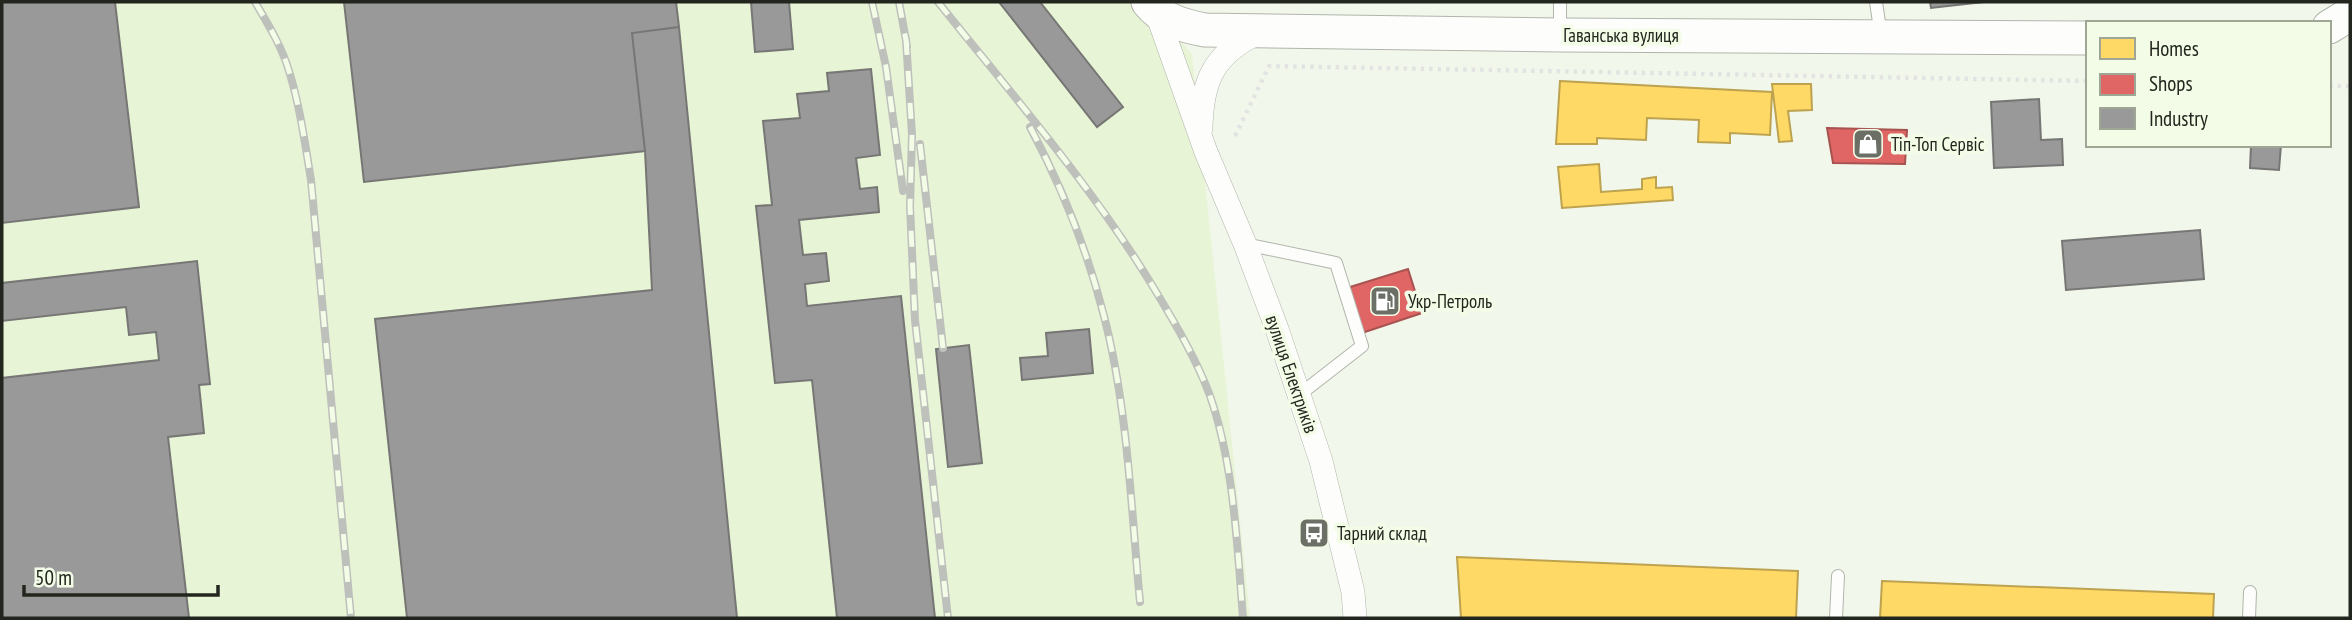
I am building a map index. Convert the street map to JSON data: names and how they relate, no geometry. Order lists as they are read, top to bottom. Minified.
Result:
{"streets":{"street":["Гаванська вулиця","вулиця Електриків"]},"crossings":[["Гаванська вулиця","вулиця Електриків"]],"places":{"shop":["Тіп-Топ Сервіс"],"fuel station":["Укр-Петроль"],"bus stop":["Тарний склад"]},"legend":["Homes","Shops","Industry"],"scale_bar":"50 m"}
